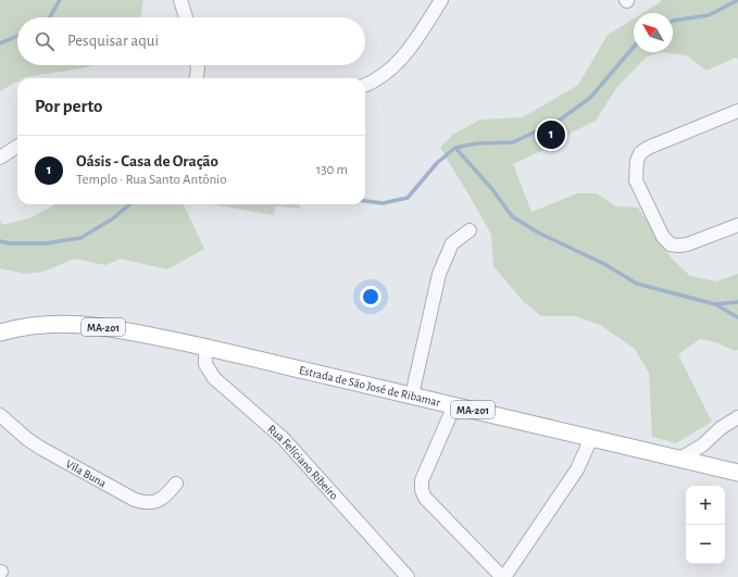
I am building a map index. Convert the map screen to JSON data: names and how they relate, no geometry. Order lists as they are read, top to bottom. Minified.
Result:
{"streets":{"main road":["MA-201","Estrada de São José de Ribamar"],"street":["Rua Felíciano Ribeiro","Vila Buna"]},"crossings":[["Estrada de São José de Ribamar","Rua Felíciano Ribeiro"]],"north":"top left","page":{"search":"Pesquisar aqui","heading":"Por perto","pins":"1","list":[{"mark":"1","name":"Oásis - Casa de Oração","note":"Templo · Rua Santo Antônio","value":"130 m"}],"map_buttons":["+","−"]}}
